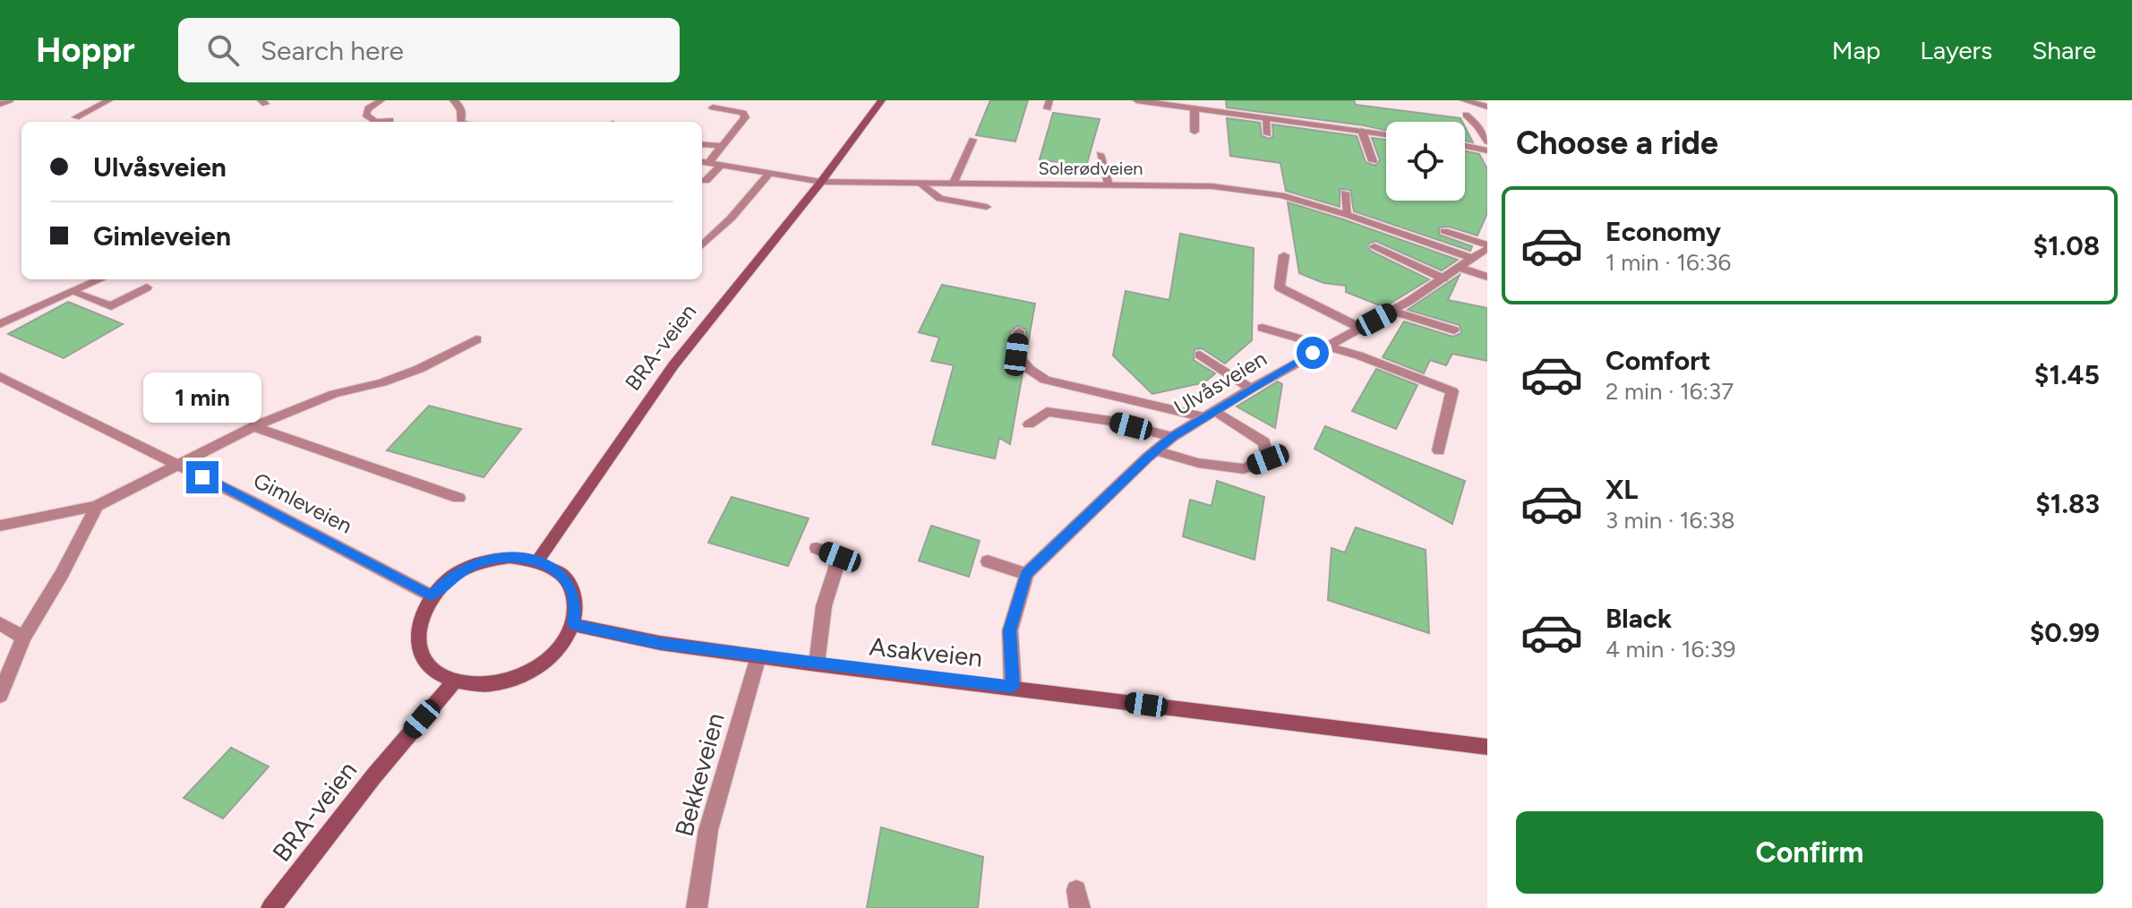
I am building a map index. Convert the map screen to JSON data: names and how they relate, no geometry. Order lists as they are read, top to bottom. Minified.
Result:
{"streets":{"main road":["BRA-veien","Asakveien"],"street":["Solerødveien","Ulvåsveien","Gimleveien","Bekkeveien"]},"crossings":[["Solerødveien","BRA-veien"],["Solerødveien","Ulvåsveien"],["BRA-veien","Gimleveien"],["BRA-veien","Asakveien"],["Gimleveien","Asakveien"],["Asakveien","Bekkeveien"]],"page":{"header":"Hoppr","search":"Search here","nav":["Map","Layers","Share"],"heading":"Choose a ride","banner":["Ulvåsveien","Gimleveien"],"list":[{"name":"Economy","note":"1 min · 16:36","value":"$1.08"},{"name":"Comfort","note":"2 min · 16:37","value":"$1.45"},{"name":"XL","note":"3 min · 16:38","value":"$1.83"},{"name":"Black","note":"4 min · 16:39","value":"$0.99"}],"bubble":"1 min","buttons":"Confirm"}}
